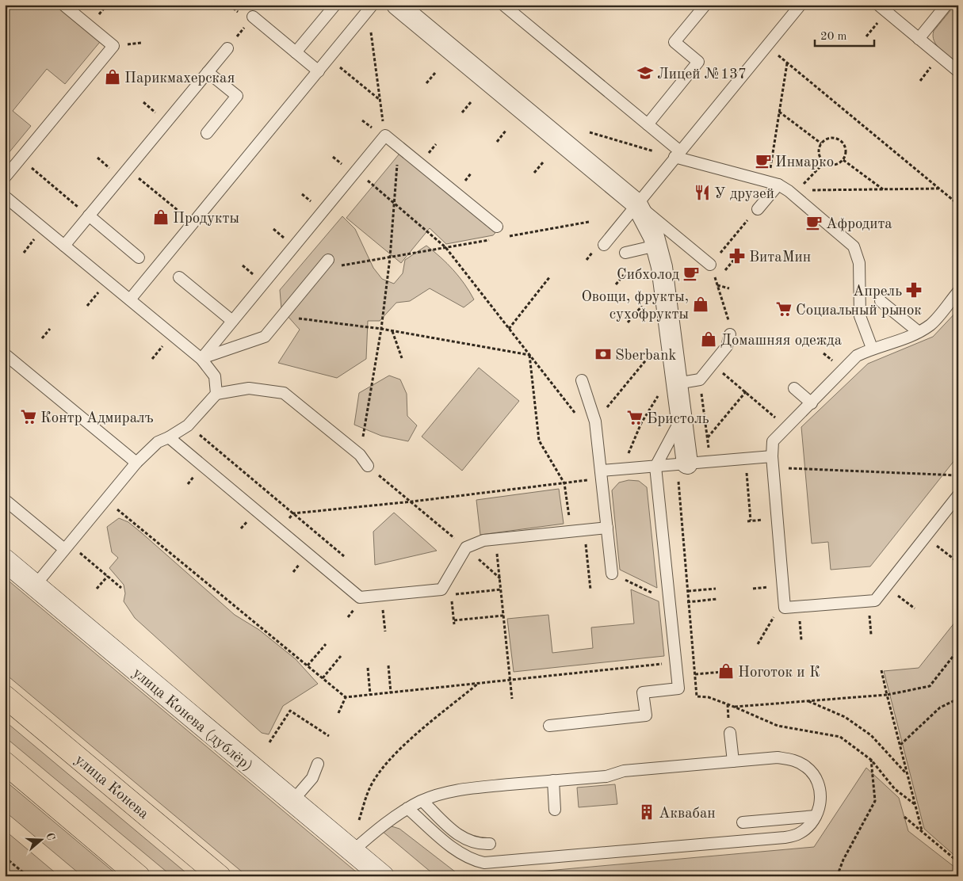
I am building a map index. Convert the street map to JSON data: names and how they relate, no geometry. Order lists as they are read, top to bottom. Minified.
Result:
{"streets":{"main road":["улица Конева (дублёр)","улица Конева"]},"places":{"school or university":["Лицей №137"],"shop":["Парикмахерская","Продукты","Овощи, фрукты, сухофрукты","Домашняя одежда","Ноготок и К"],"cafe":["Инмарко","Афродита","Сибхолод"],"restaurant":["У друзей"],"pharmacy":["ВитаМин","Апрель"],"supermarket":["Социальный рынок","Контр Адмиралъ","Бристоль"],"bank":["Sberbank"],"building":["Аквабан"]},"scale_bar":"20 m","north":"right"}
